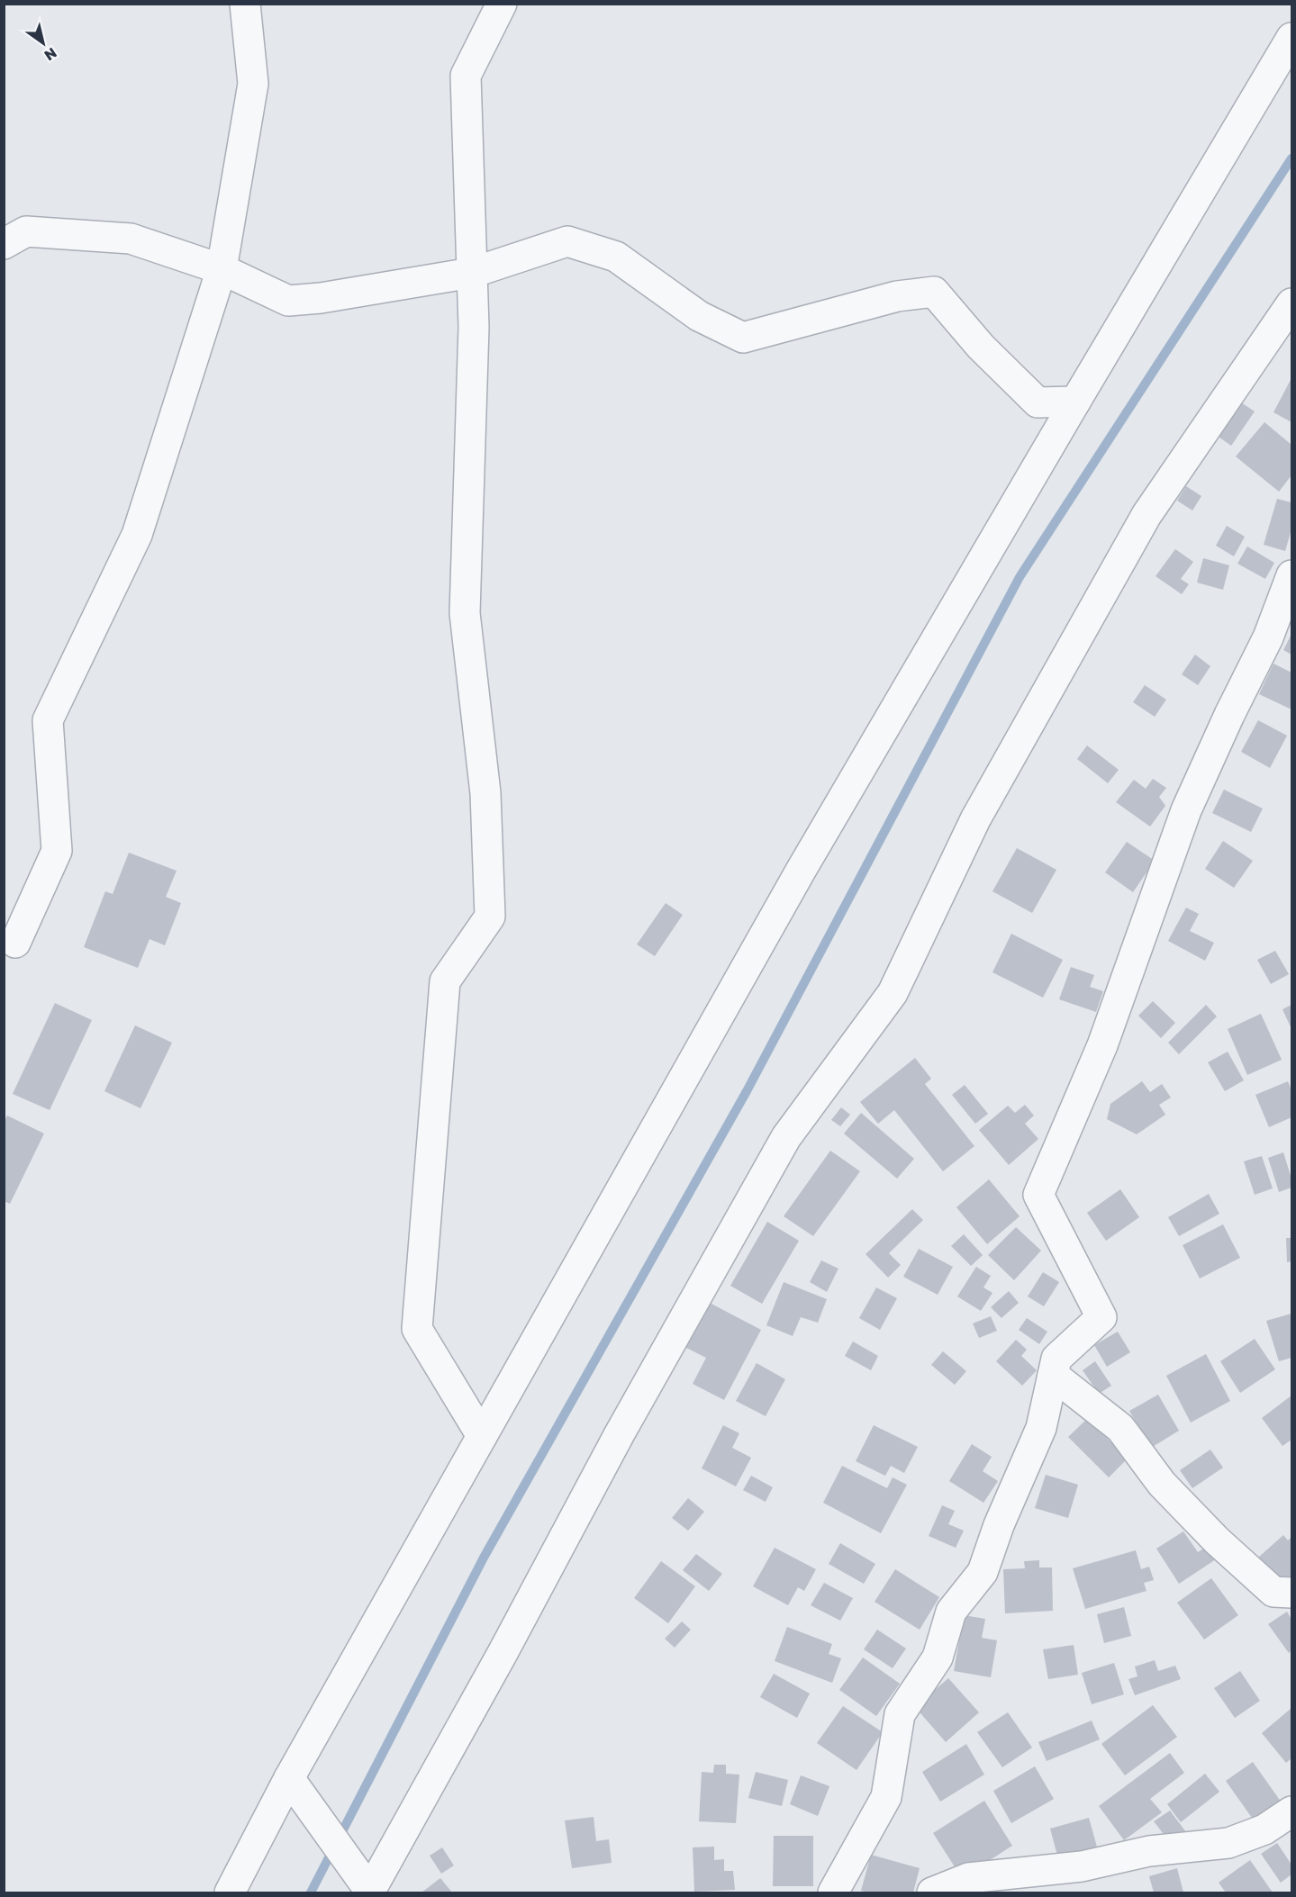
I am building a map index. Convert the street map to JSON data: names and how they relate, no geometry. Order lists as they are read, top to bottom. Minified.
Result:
{"north":"bottom right"}
